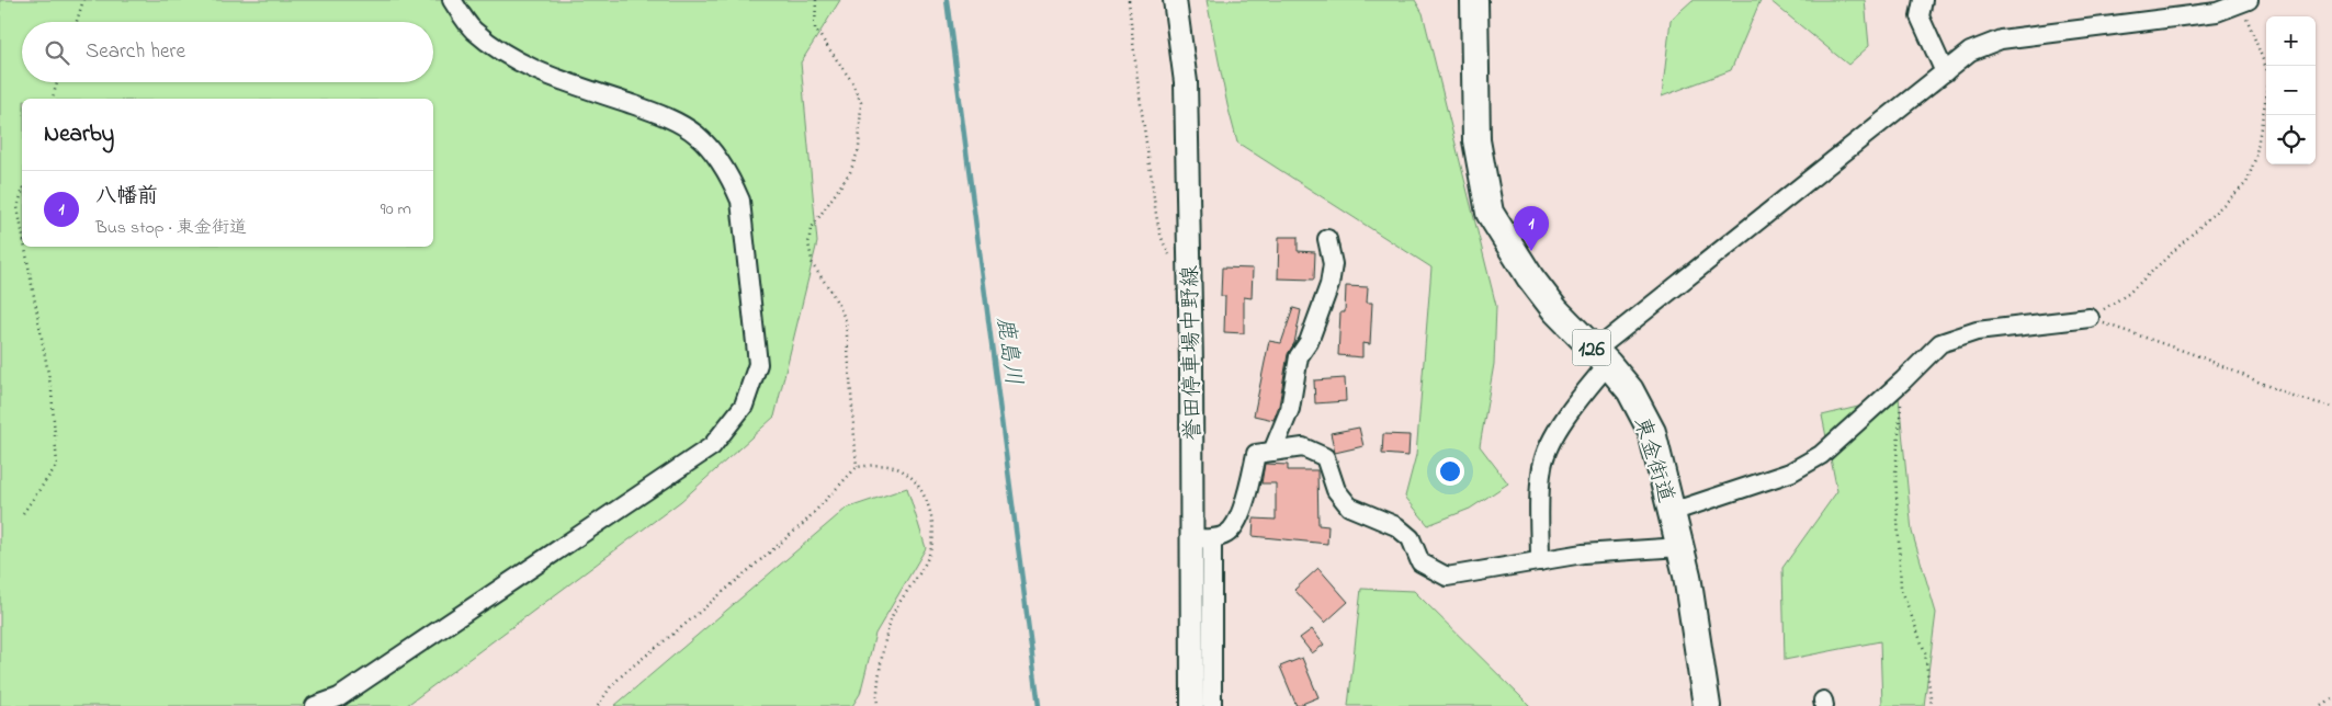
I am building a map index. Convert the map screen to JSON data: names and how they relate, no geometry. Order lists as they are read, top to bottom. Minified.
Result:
{"streets":{"highway":["126","東金街道"],"main road":["誉田停車場中野線"]},"water":["鹿島川"],"page":{"map_buttons":["+","−"],"search":"Search here","heading":"Nearby","list":[{"mark":"1","name":"八幡前","note":"Bus stop · 東金街道","value":"90 m"}],"pins":"1"}}
